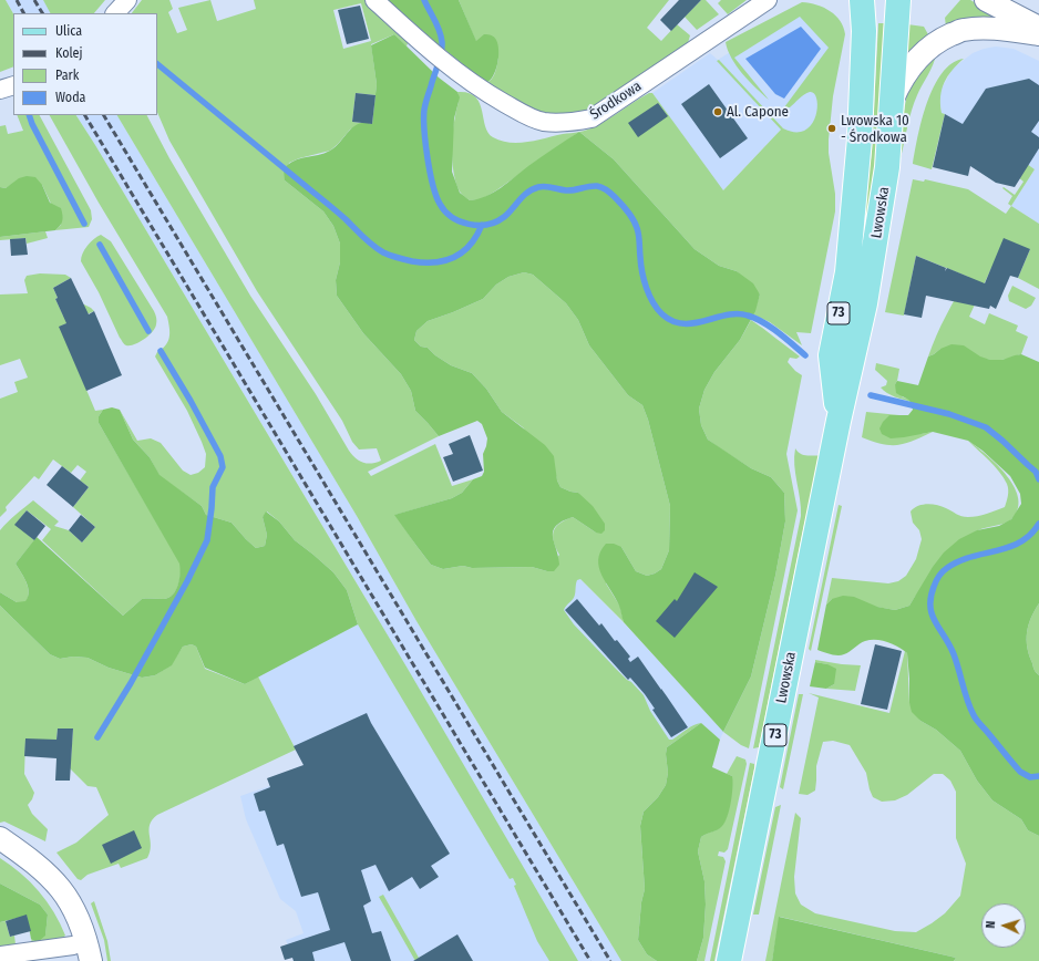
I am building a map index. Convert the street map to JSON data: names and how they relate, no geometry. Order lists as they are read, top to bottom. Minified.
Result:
{"streets":{"main road":["Lwowska","73"],"street":["Środkowa"]},"places":["Al. Capone","Lwowska 10 - Środkowa"],"legend":["Ulica","Kolej","Park","Woda"],"north":"left"}
